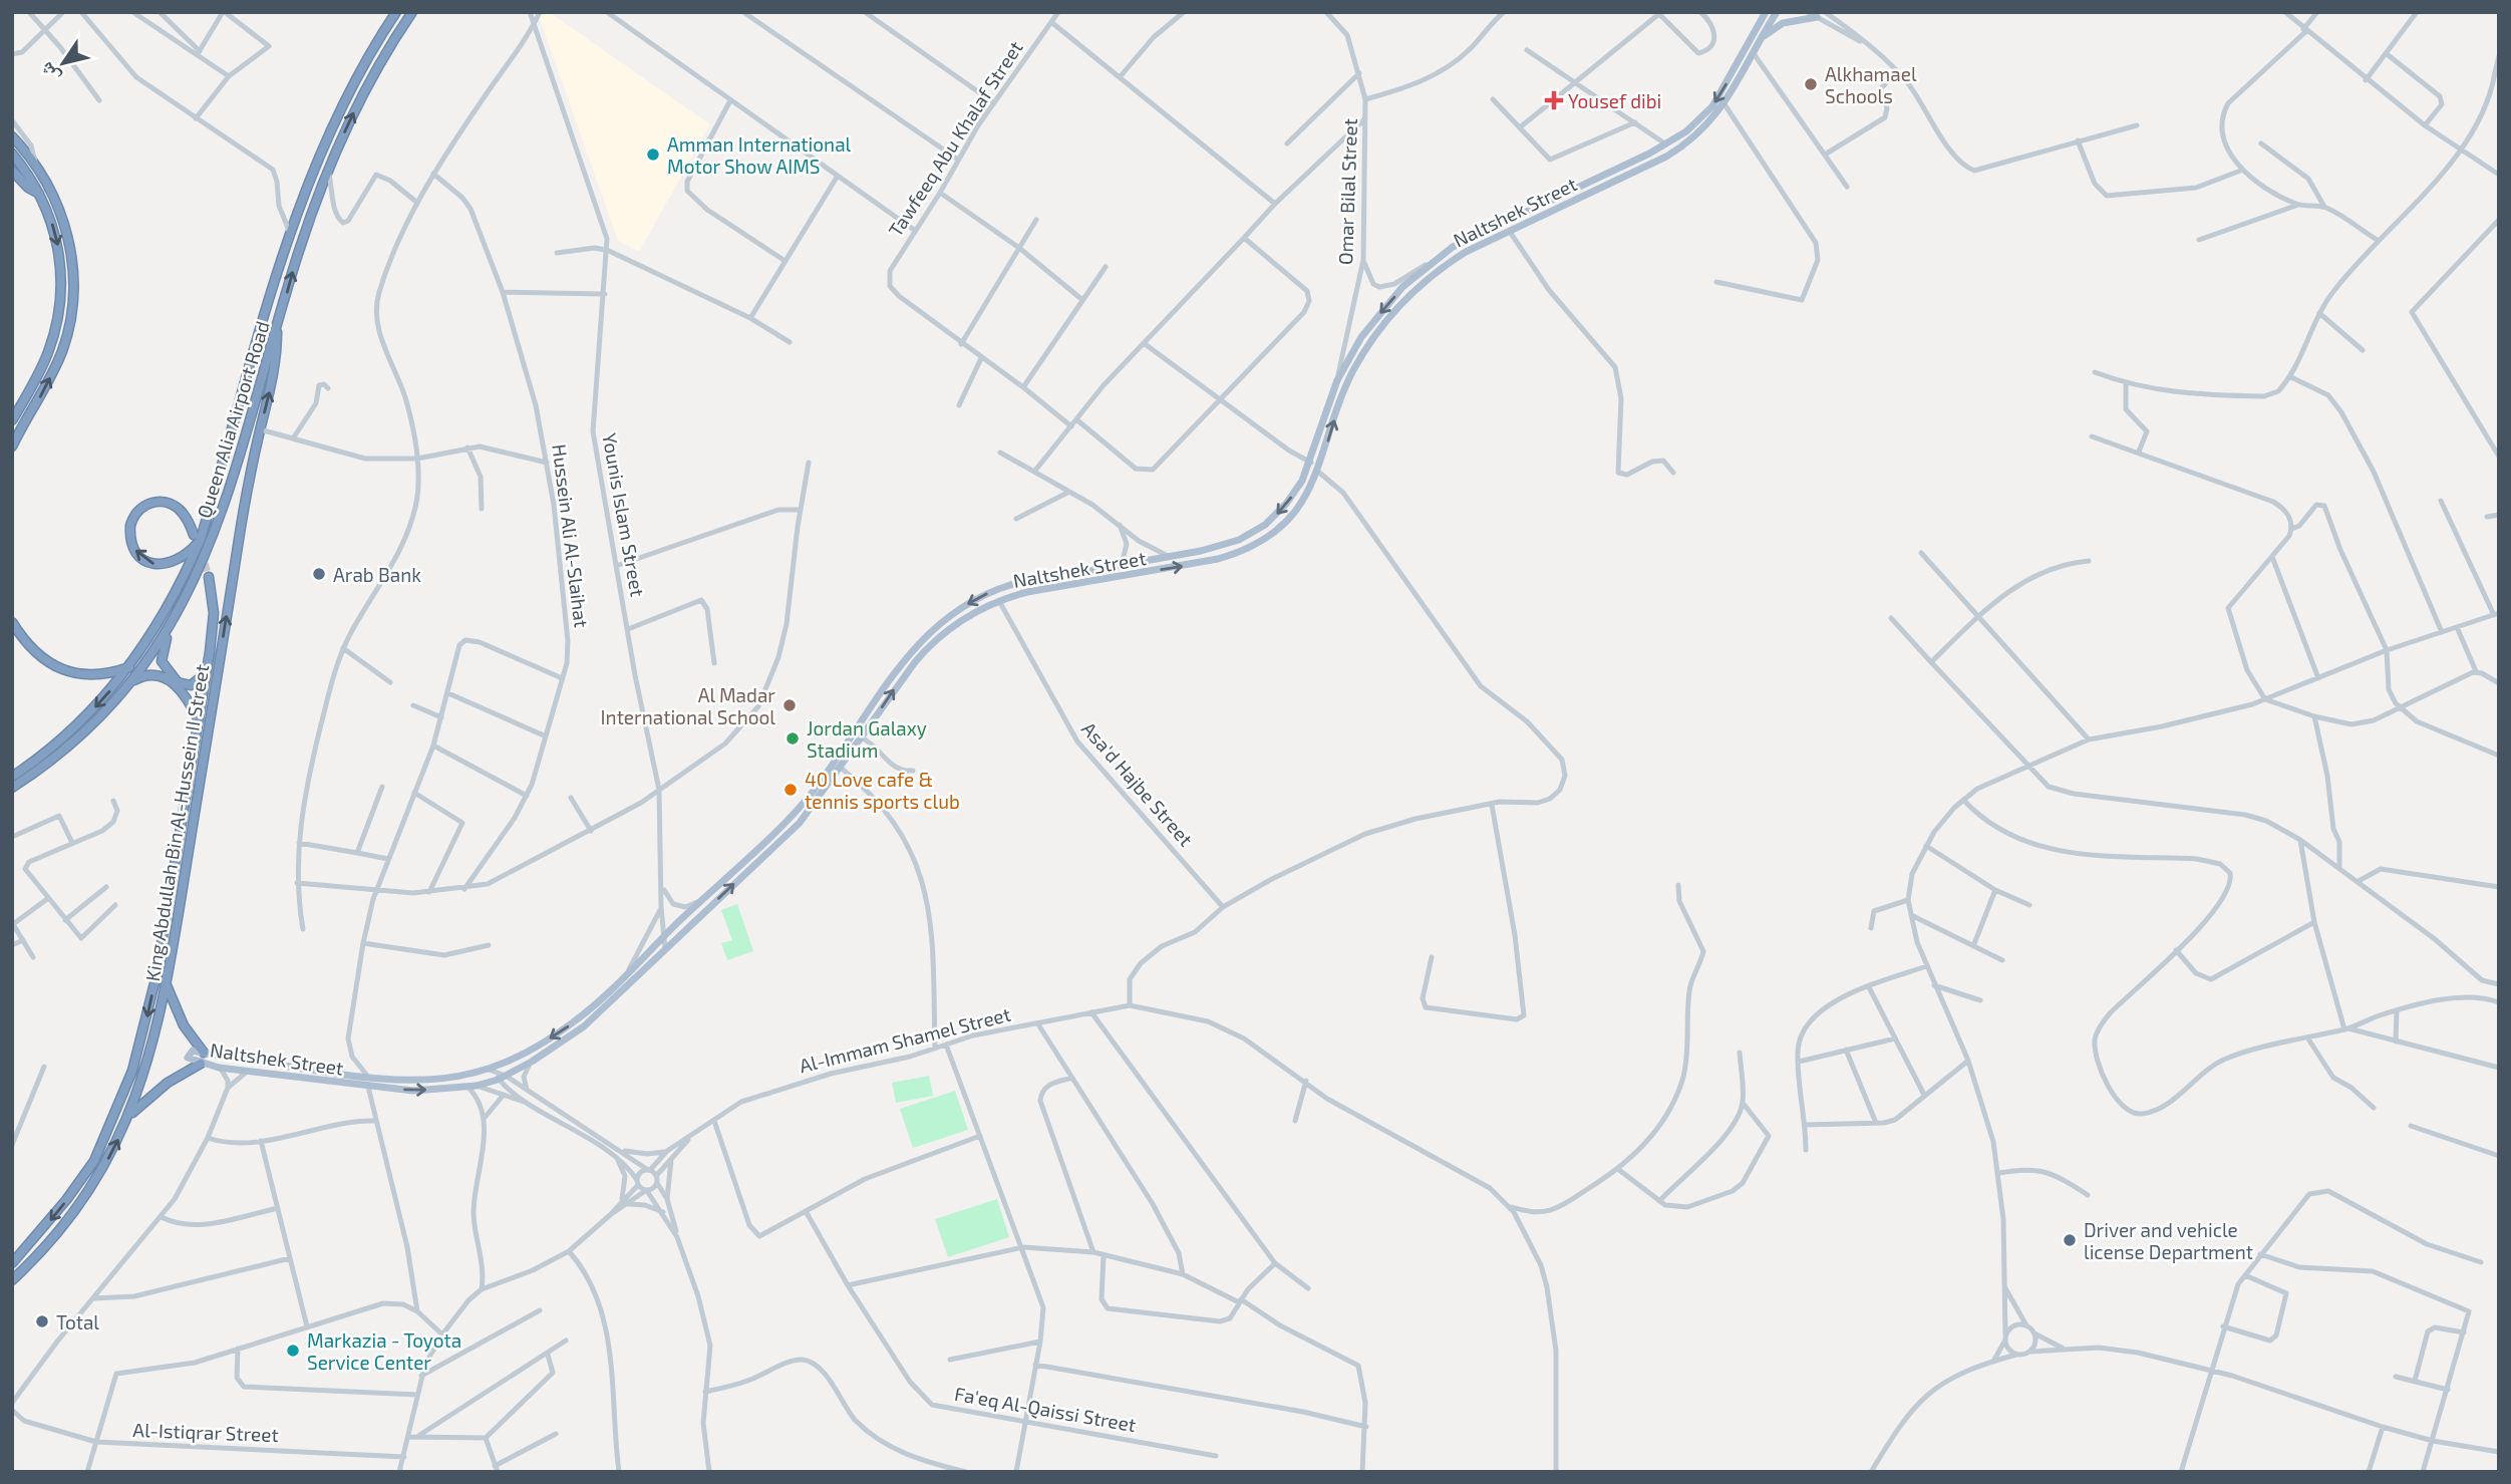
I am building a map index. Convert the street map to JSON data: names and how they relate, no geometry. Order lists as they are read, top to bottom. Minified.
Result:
{"streets":{"highway":["Queen Alia Airport Road","King Abdullah Bin Al-Hussein II Street"],"main road":["Naltshek Street"],"street":["Tawfeeq Abu Khalaf Street","Omar Bilal Street","Younis Islam Street","Hussein Ali Al-Slaihat","Asa'd Hajbe Street","Al-Immam Shamel Street","Fa'eq Al-Qaissi Street","Al-Istiqrar Street"]},"crossings":[["Omar Bilal Street","Naltshek Street"],["Naltshek Street","Younis Islam Street"],["Naltshek Street","Asa'd Hajbe Street"],["Queen Alia Airport Road","King Abdullah Bin Al-Hussein II Street"]],"places":{"other":["Alkhamael Schools","Amman International Motor Show AIMS","Arab Bank","Al Madar International School","Jordan Galaxy Stadium","40 Love cafe & tennis sports club","Driver and vehicle license Department","Total","Markazia - Toyota Service Center"],"health":["Yousef dibi"]},"north":"bottom left"}
